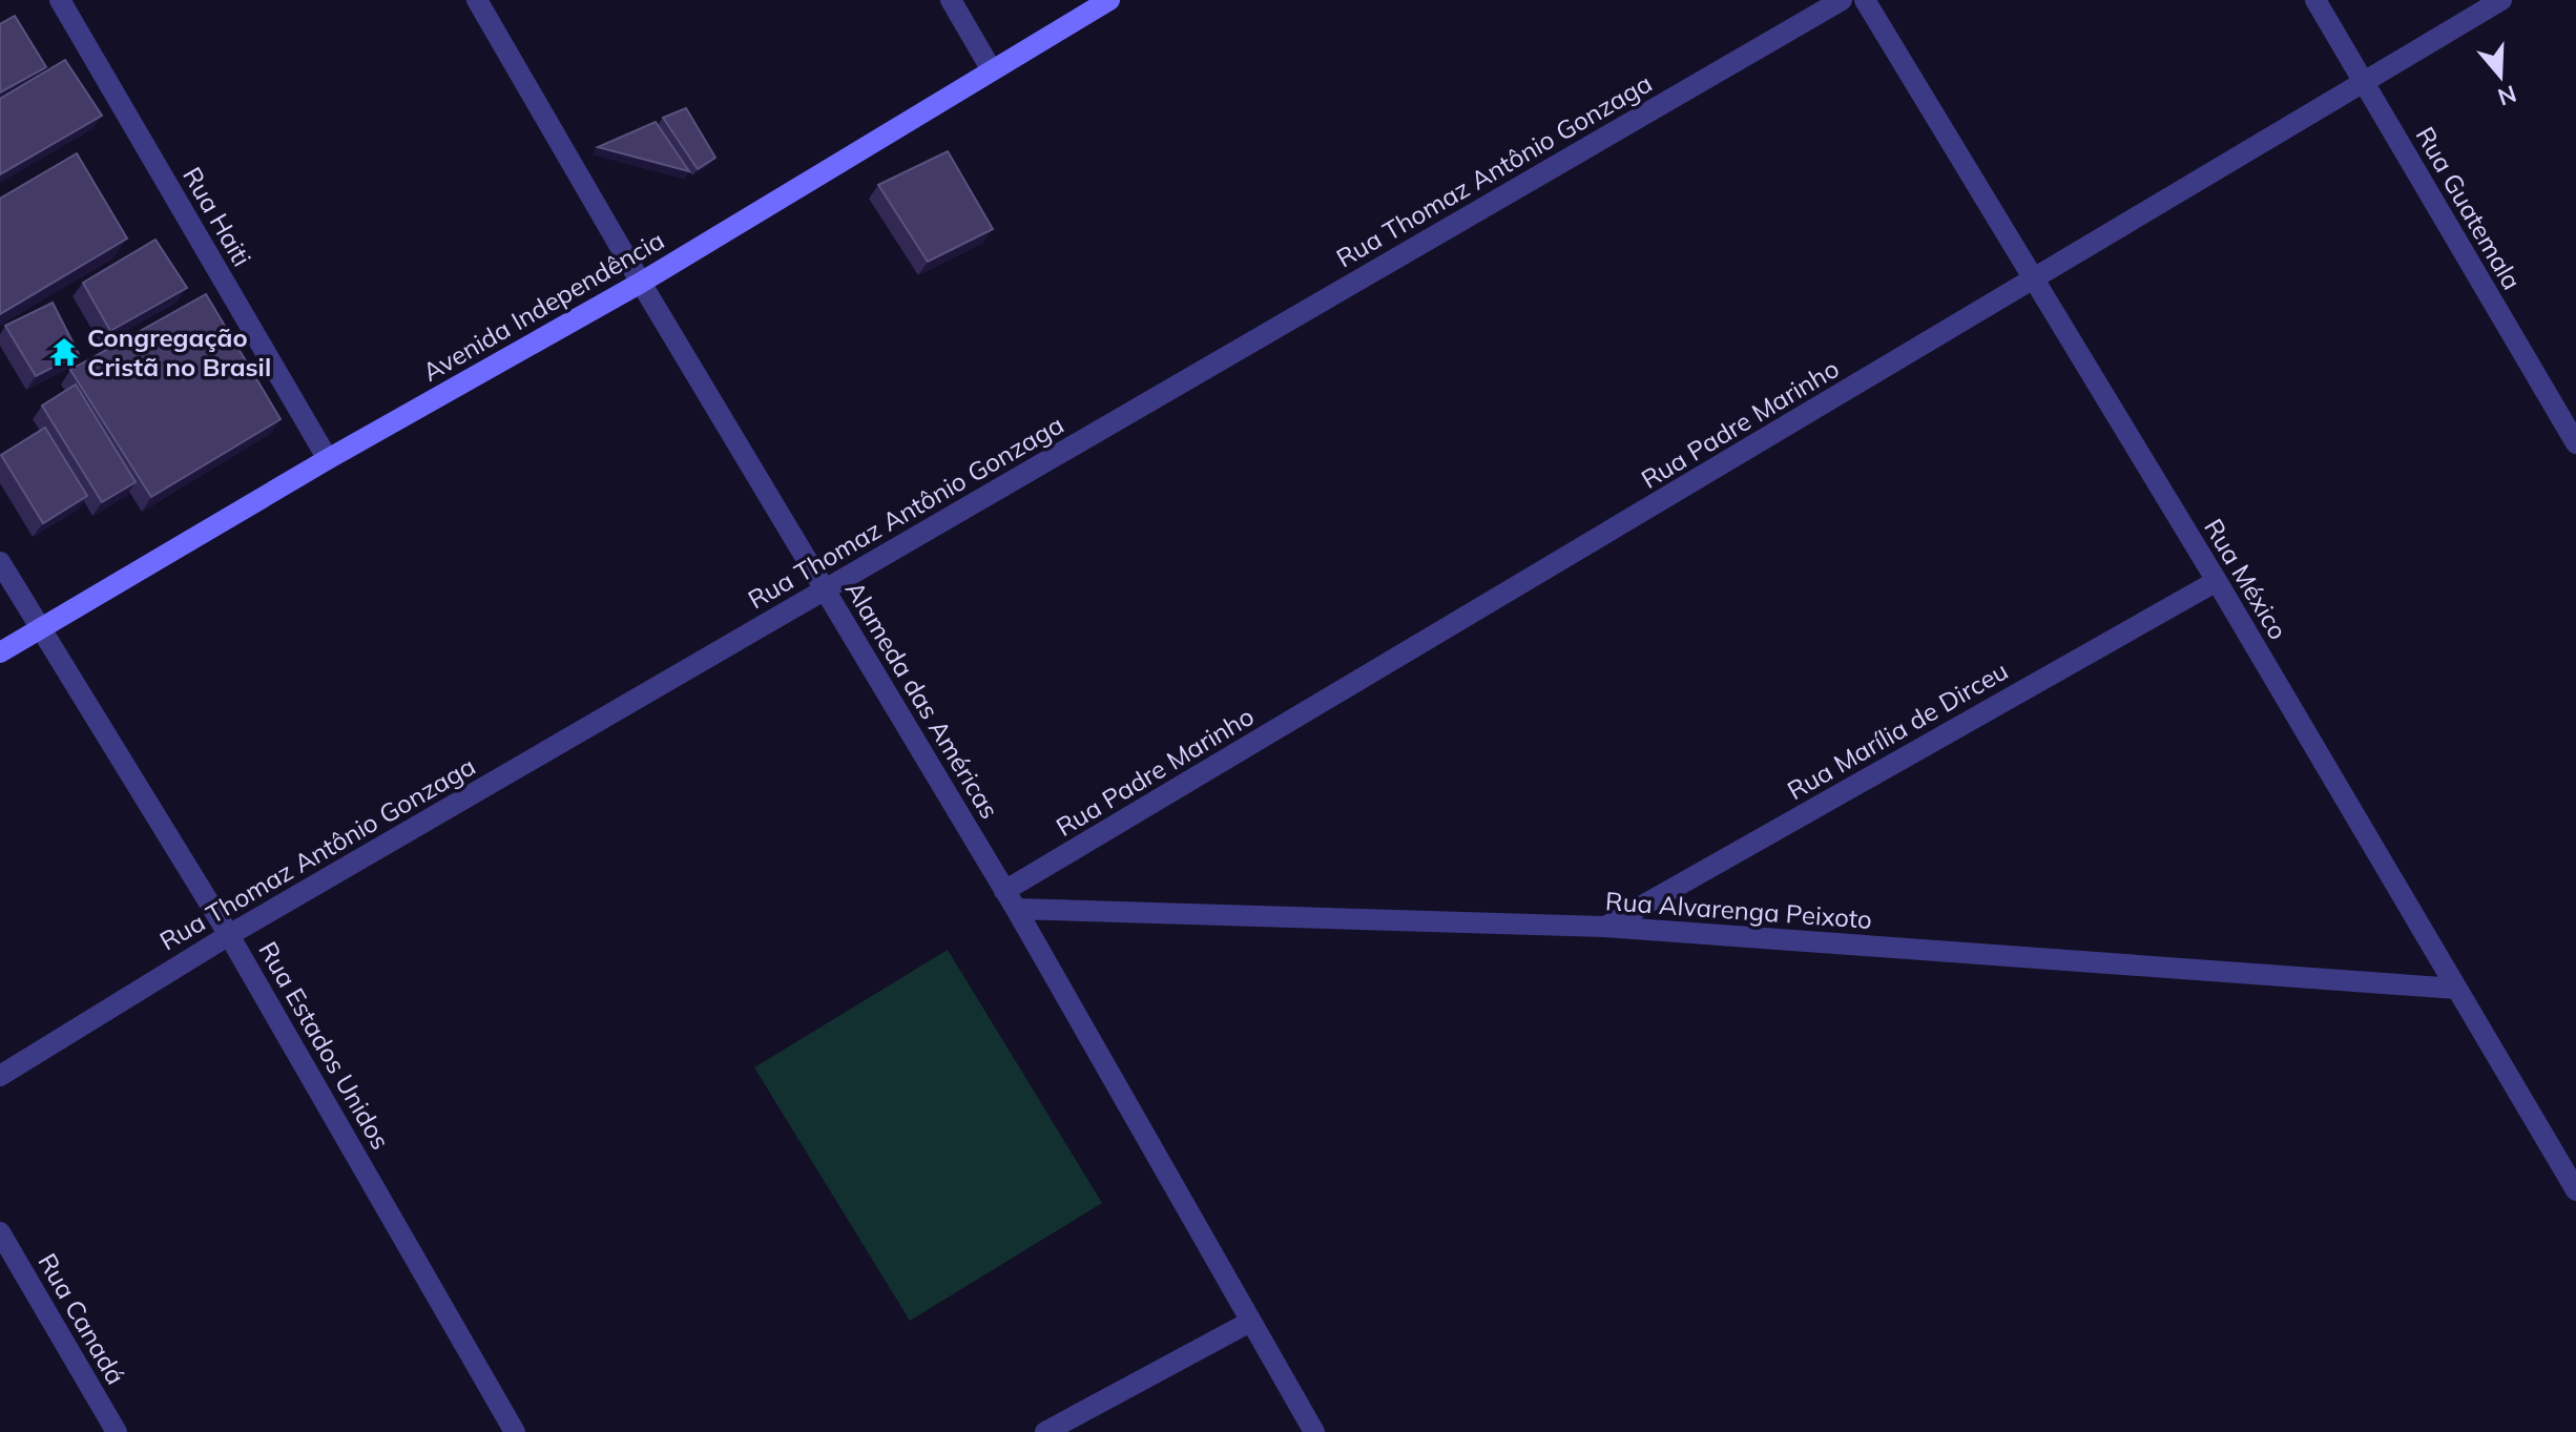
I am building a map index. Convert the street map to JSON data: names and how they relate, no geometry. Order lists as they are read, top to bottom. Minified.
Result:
{"streets":{"street":["Rua Thomaz Antônio Gonzaga","Rua Guatemala","Rua Haiti","Avenida Independência","Rua Padre Marinho","Rua México","Alameda das Américas","Rua Marília de Dirceu","Rua Alvarenga Peixoto","Rua Estados Unidos","Rua Canadá"]},"crossings":[["Rua Thomaz Antônio Gonzaga","Alameda das Américas"],["Rua Thomaz Antônio Gonzaga","Rua Estados Unidos"],["Rua Guatemala","Rua Padre Marinho"],["Rua Haiti","Avenida Independência"],["Avenida Independência","Alameda das Américas"],["Avenida Independência","Rua Estados Unidos"],["Rua Padre Marinho","Rua México"],["Rua Padre Marinho","Alameda das Américas"],["Rua Padre Marinho","Rua Alvarenga Peixoto"],["Rua México","Rua Marília de Dirceu"],["Rua México","Rua Alvarenga Peixoto"],["Alameda das Américas","Rua Alvarenga Peixoto"],["Rua Marília de Dirceu","Rua Alvarenga Peixoto"]],"places":{"temple":["Congregação Cristã no Brasil"]},"north":"bottom"}
